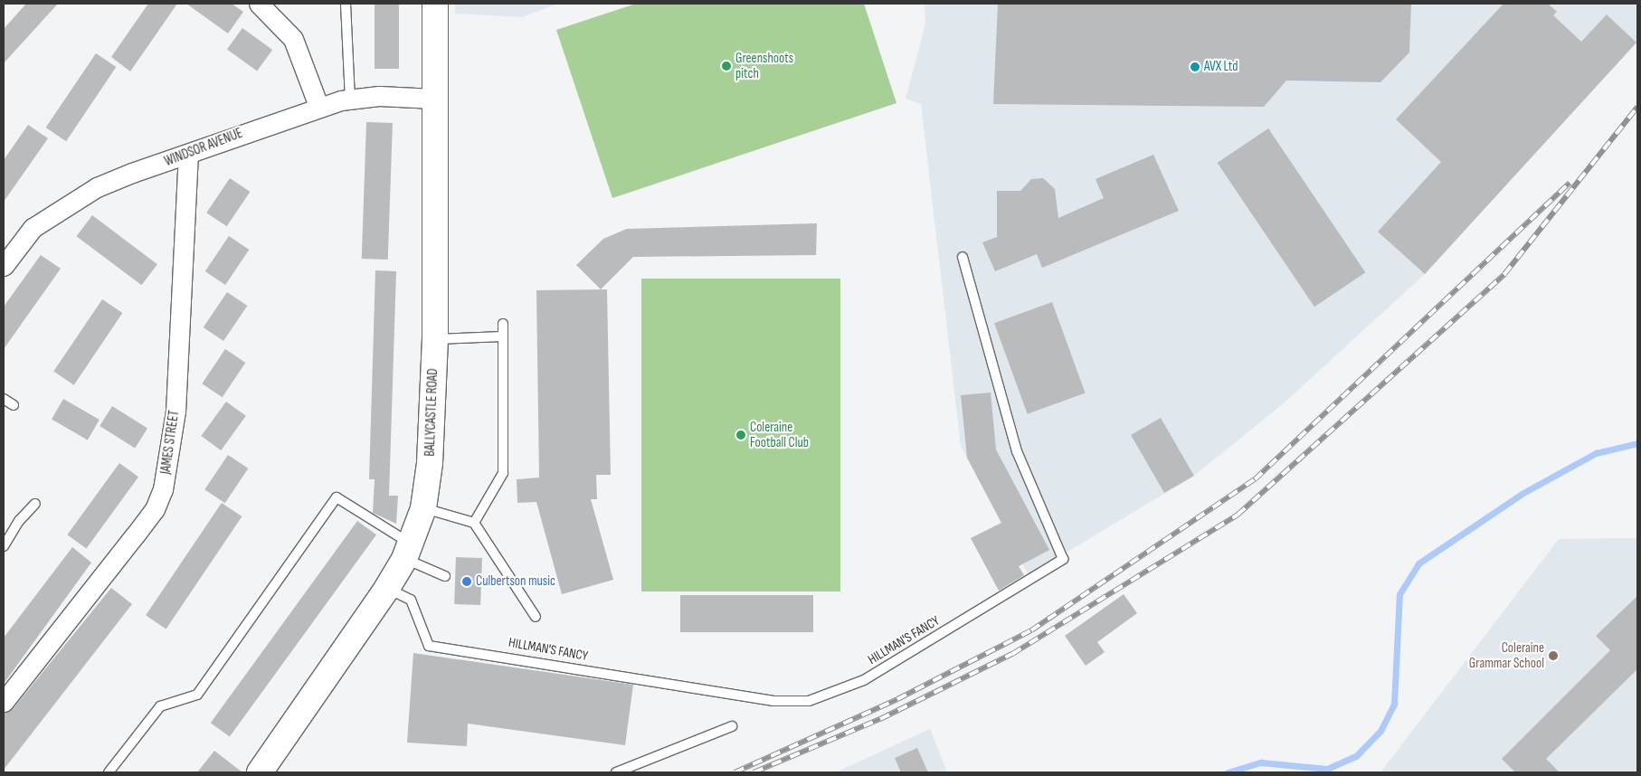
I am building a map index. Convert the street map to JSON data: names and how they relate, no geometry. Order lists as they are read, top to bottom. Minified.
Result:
{"streets":{"main road":["BALLYCASTLE ROAD"],"street":["WINDSOR AVENUE","JAMES STREET"],"lane":["HILLMAN'S FANCY"]},"crossings":[["WINDSOR AVENUE","BALLYCASTLE ROAD"],["WINDSOR AVENUE","JAMES STREET"],["BALLYCASTLE ROAD","HILLMAN'S FANCY"]],"places":["Greenshoots pitch","AVX Ltd","Coleraine Football Club","Culbertson music","Coleraine Grammar School"]}
